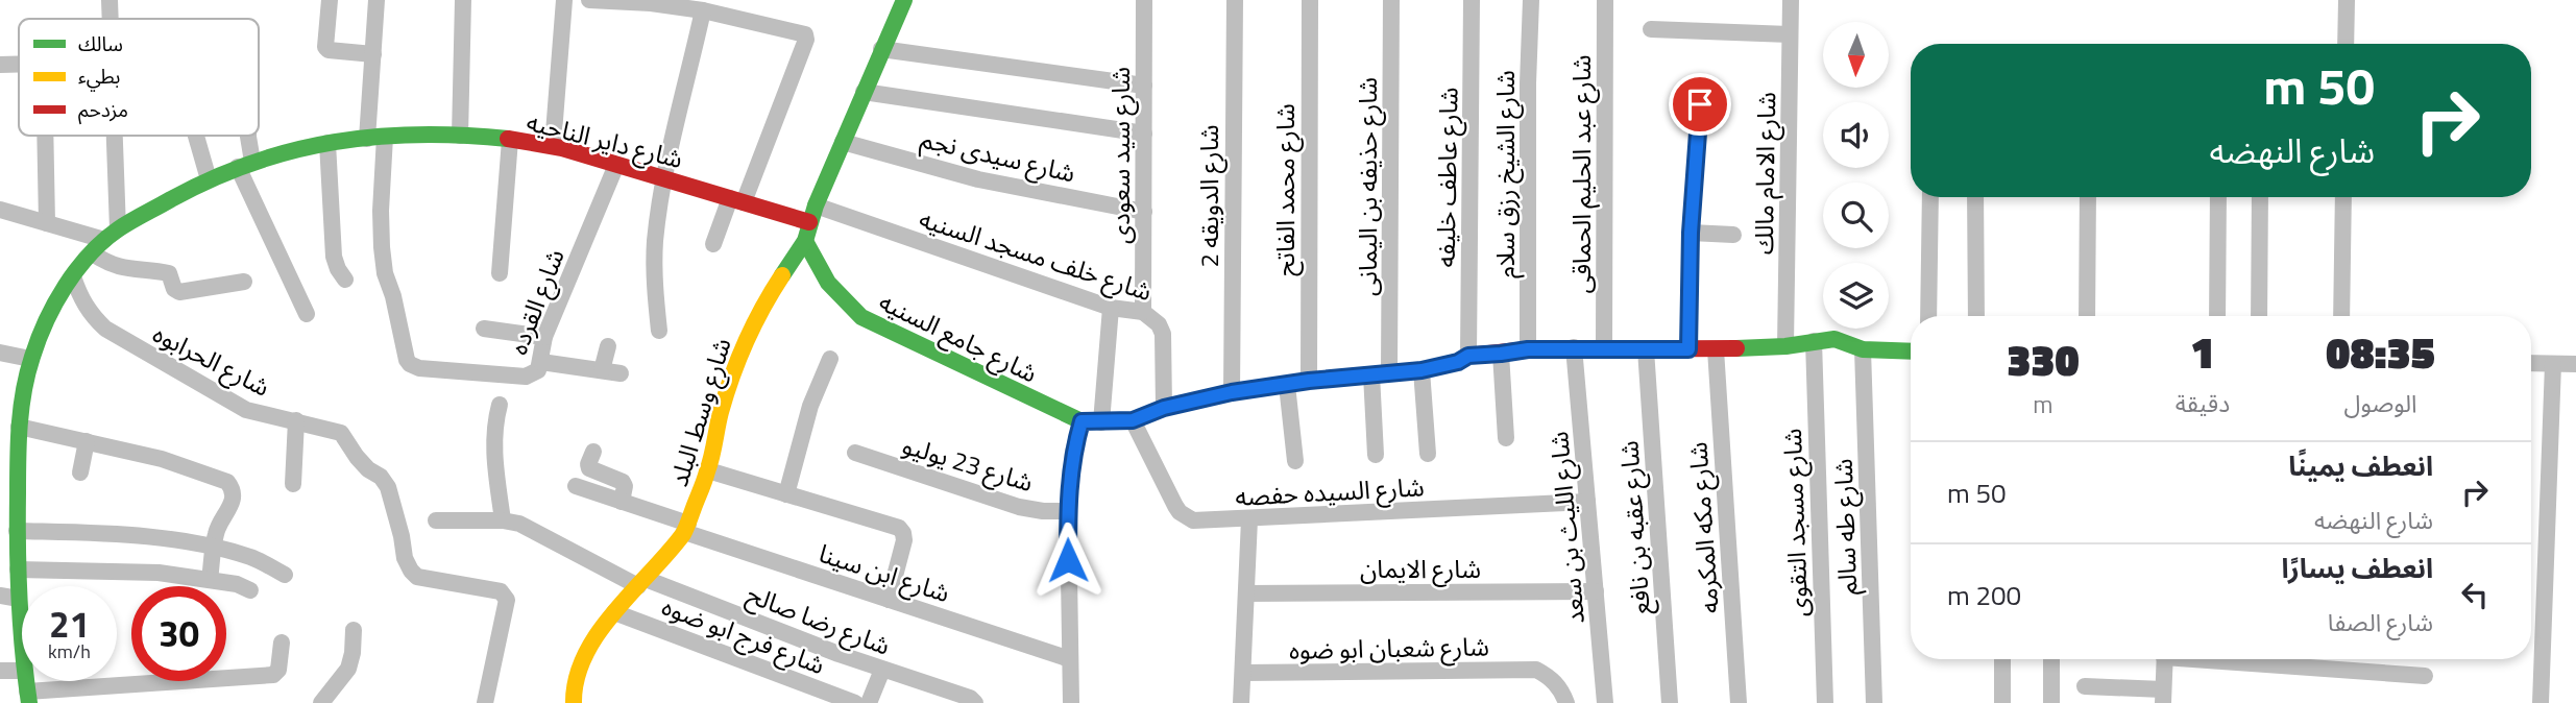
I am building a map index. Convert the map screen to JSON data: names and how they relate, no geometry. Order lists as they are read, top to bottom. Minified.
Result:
{"streets":{"street":["شارع داير الناحيه","شارع سيدى نجم","شارع سيد سعودى","شارع الامام مالك","شارع الشيخ رزق سلام","شارع عبد الحليم الحماقى","شارع عاطف خليفه","شارع حذيفه بن اليمانى","شارع محمد الفاتح","شارع الدويقه 2","شارع خلف مسجد السنيه","شارع القرده","شارع جامع السنيه","شارع الحرابوه","شارع وسط البلد","شارع 23 يوليو","شارع السيده حفصه","شارع مسجد التقوى","شارع طه سالم","شارع الليث بن سعد","شارع عقبه بن نافع","شارع مكه المكرمه","شارع الايمان","شارع ابن سينا","شارع رضا صالح","شارع فرج ابو ضوه","شارع شعبان ابو ضوه"]},"crossings":[["شارع داير الناحيه","شارع القرده"],["شارع داير الناحيه","شارع الحرابوه"],["شارع داير الناحيه","شارع وسط البلد"],["شارع سيدى نجم","شارع سيد سعودى"],["شارع سيدى نجم","شارع وسط البلد"],["شارع سيد سعودى","شارع خلف مسجد السنيه"],["شارع خلف مسجد السنيه","شارع وسط البلد"],["شارع جامع السنيه","شارع وسط البلد"],["شارع وسط البلد","شارع ابن سينا"],["شارع وسط البلد","شارع رضا صالح"],["شارع وسط البلد","شارع فرج ابو ضوه"],["شارع السيده حفصه","شارع الليث بن سعد"],["شارع الليث بن سعد","شارع الايمان"]],"legend":["سالك","بطيء","مزدحم"],"north":"bottom","page":{"turn":["50 m","شارع النهضه"],"eta":["08:35","الوصول","1","دقيقة","330","m"],"list":[{"name":"انعطف يمينًا","note":"شارع النهضه","value":"50 m"},{"name":"انعطف يسارًا","note":"شارع الصفا","value":"200 m"}],"speed":"21 km/h","limit":"30"}}
